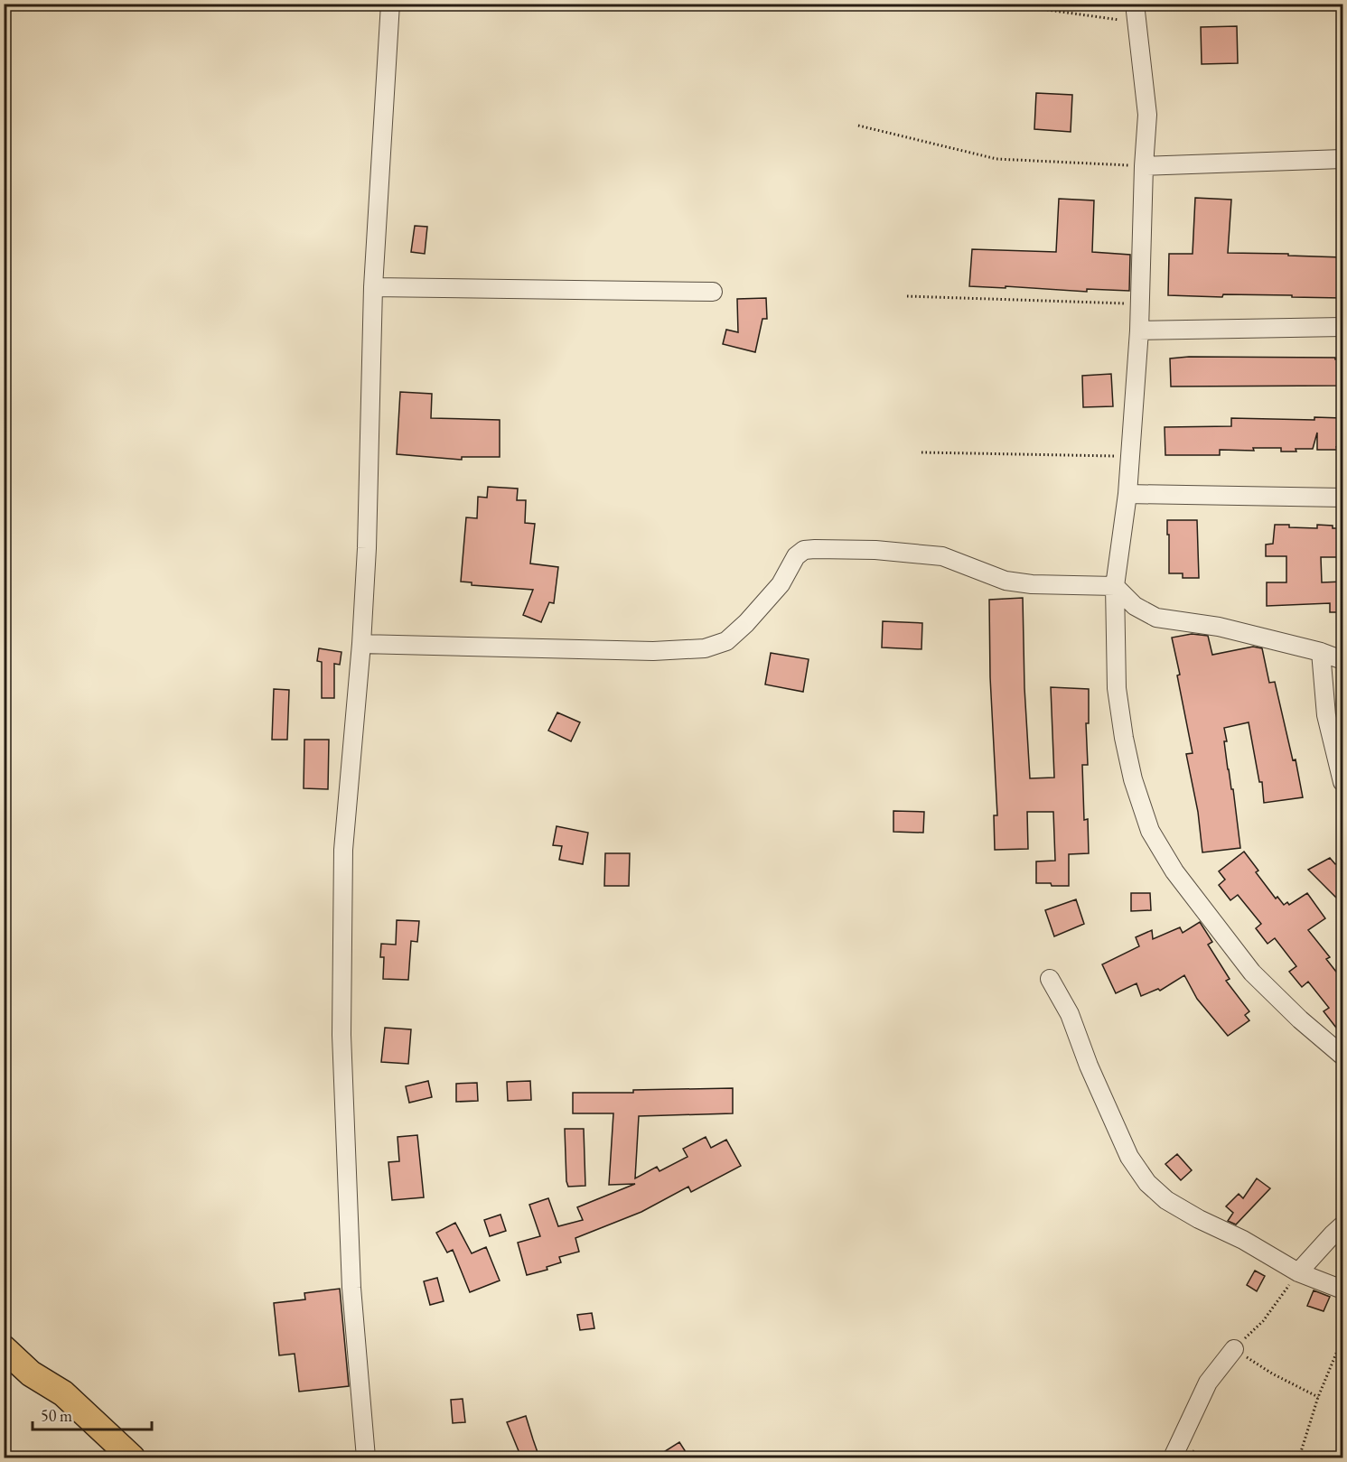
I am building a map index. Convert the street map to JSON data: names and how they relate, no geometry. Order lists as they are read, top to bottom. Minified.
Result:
{"scale_bar":"50 m"}
